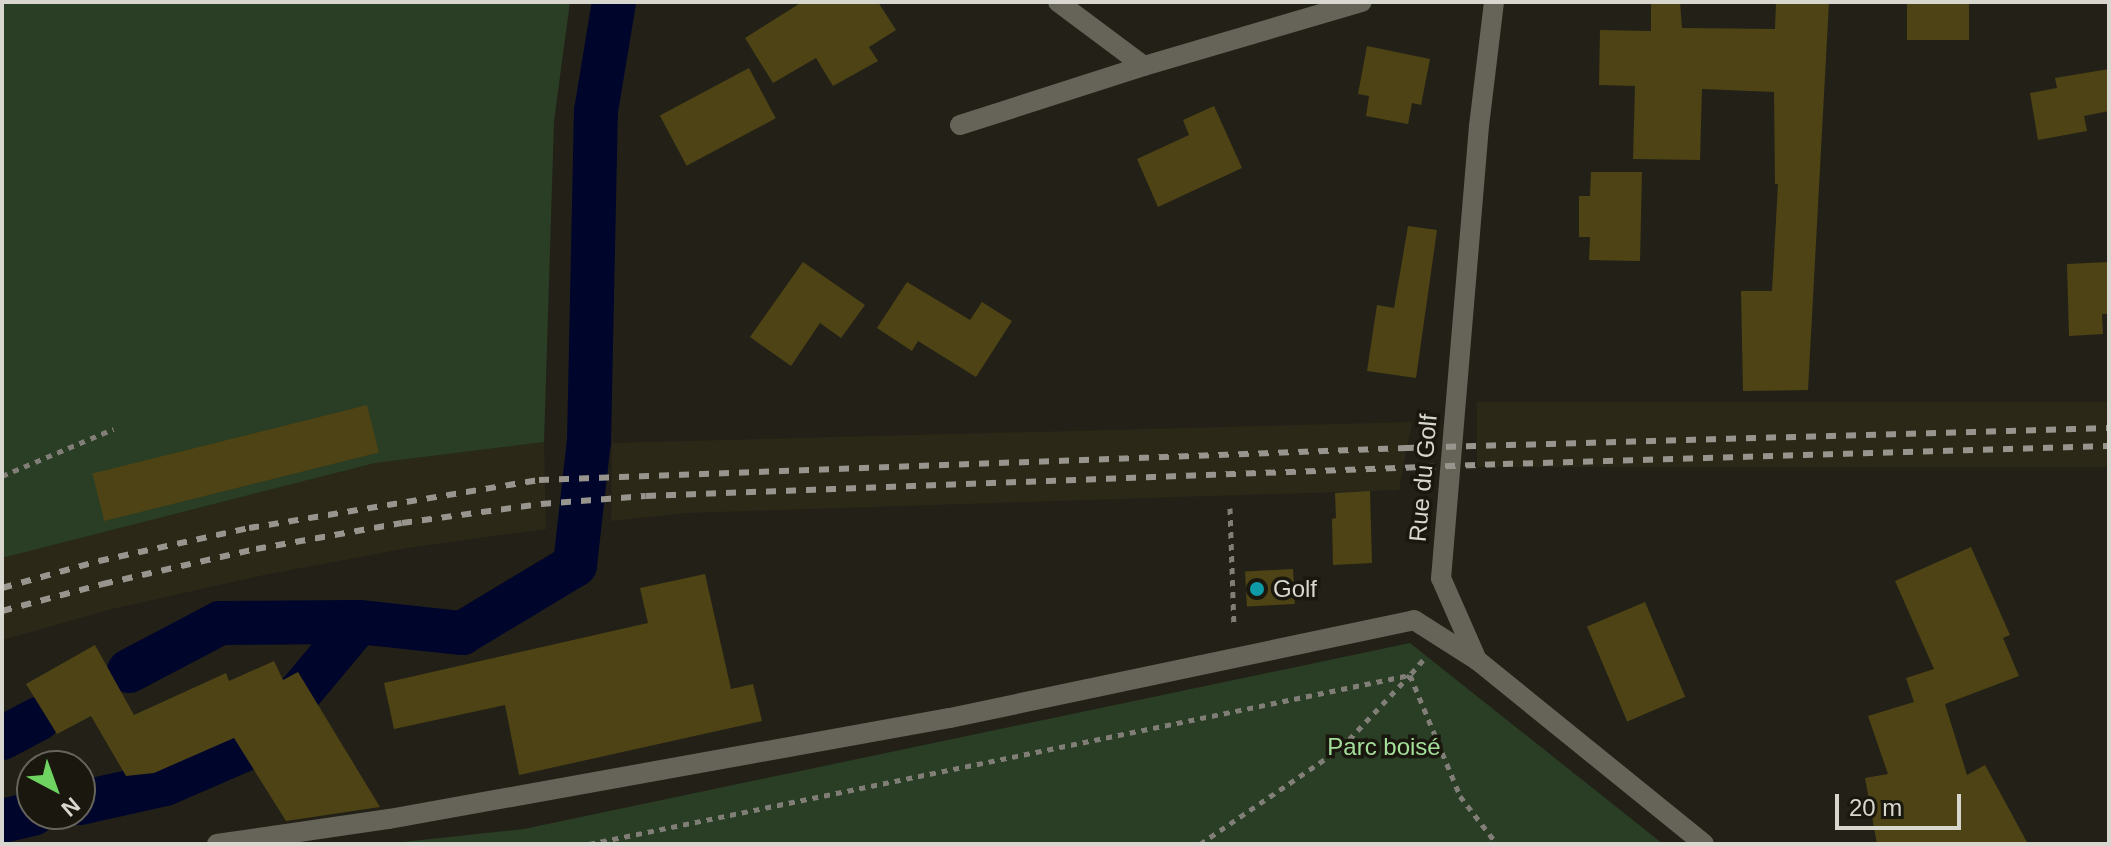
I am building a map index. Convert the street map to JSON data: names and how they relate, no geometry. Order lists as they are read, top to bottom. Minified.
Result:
{"streets":{"street":["Rue du Golf"]},"parks":["Parc boisé"],"places":["Golf"],"scale_bar":"20 m","north":"bottom right"}
